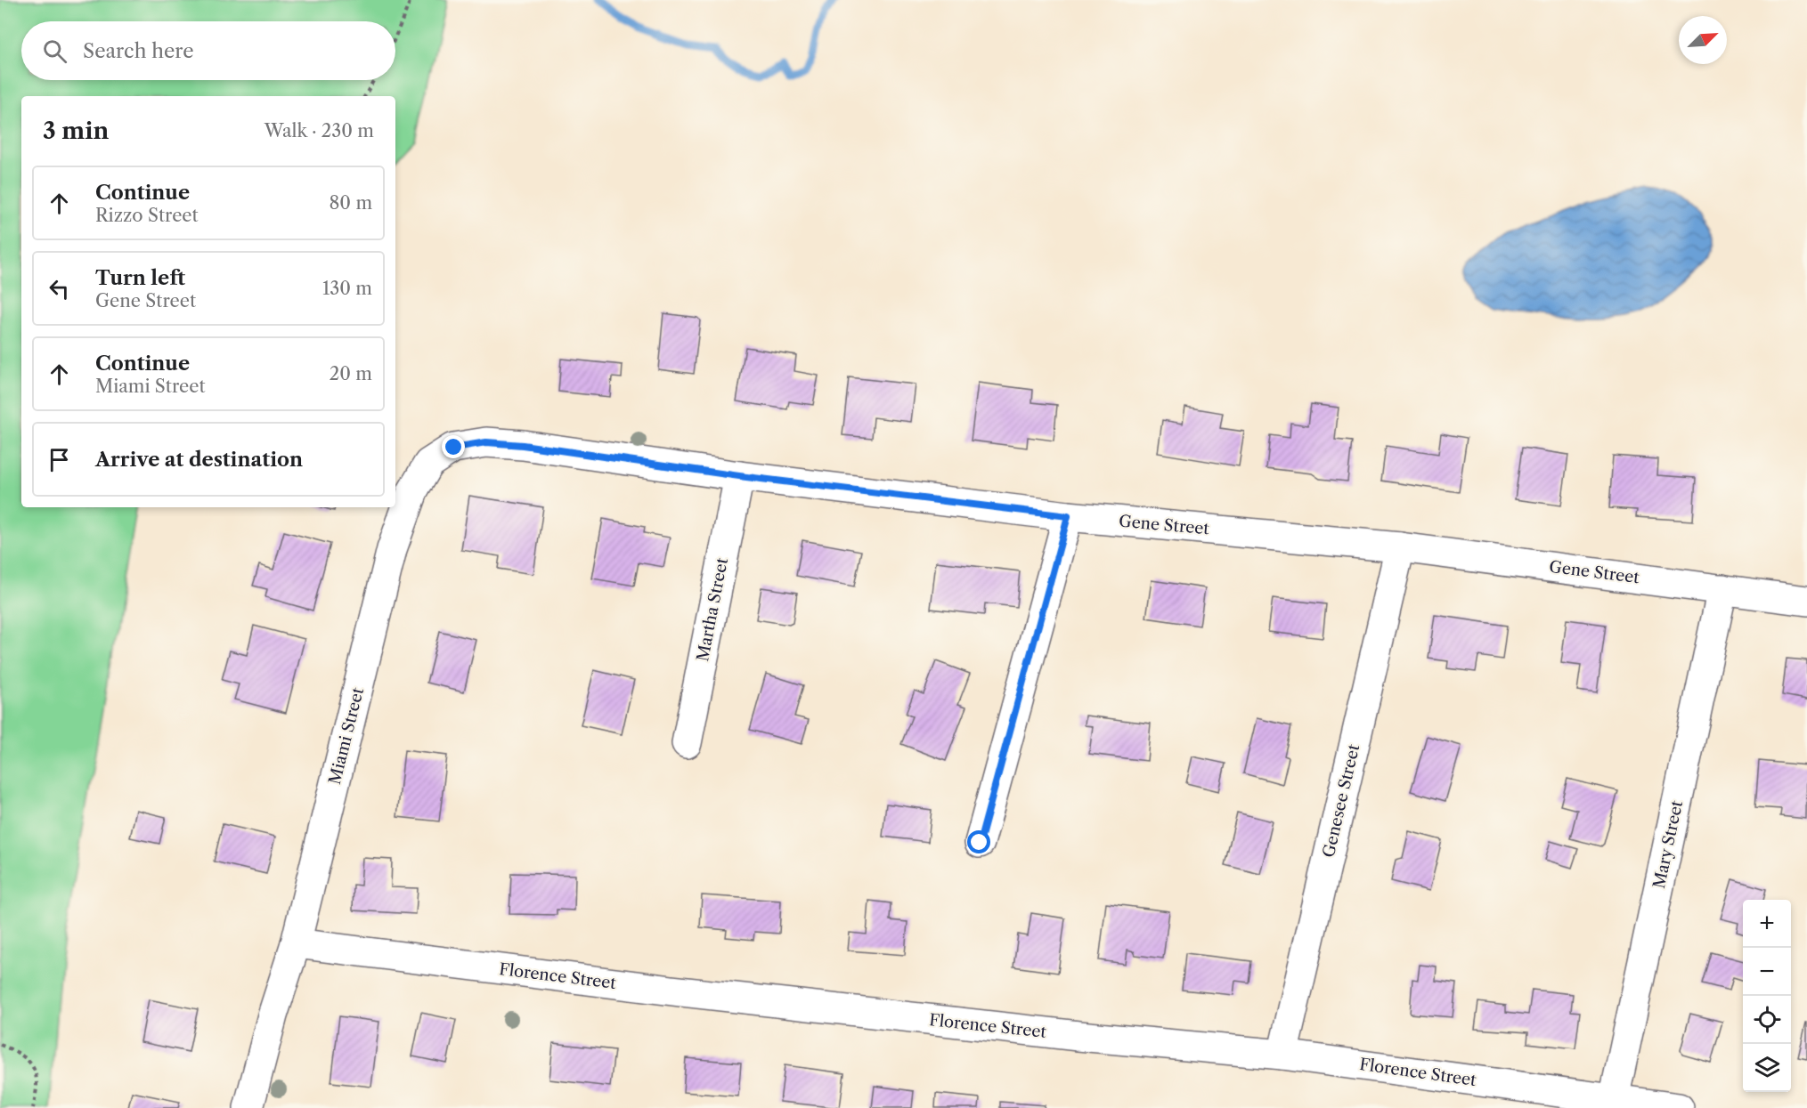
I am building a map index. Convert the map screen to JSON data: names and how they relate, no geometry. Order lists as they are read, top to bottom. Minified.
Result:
{"streets":{"street":["Gene Street","Martha Street","Miami Street","Genesee Street","Mary Street","Florence Street"]},"crossings":[["Gene Street","Martha Street"],["Gene Street","Miami Street"],["Gene Street","Genesee Street"],["Gene Street","Mary Street"],["Miami Street","Florence Street"],["Genesee Street","Florence Street"],["Mary Street","Florence Street"]],"north":"top right","page":{"search":"Search here","heading":["3 min","Walk · 230 m"],"list":[["Continue","Rizzo Street","80 m"],["Turn left","Gene Street","130 m"],["Continue","Miami Street","20 m"],"Arrive at destination"],"map_buttons":["+","−"]}}
